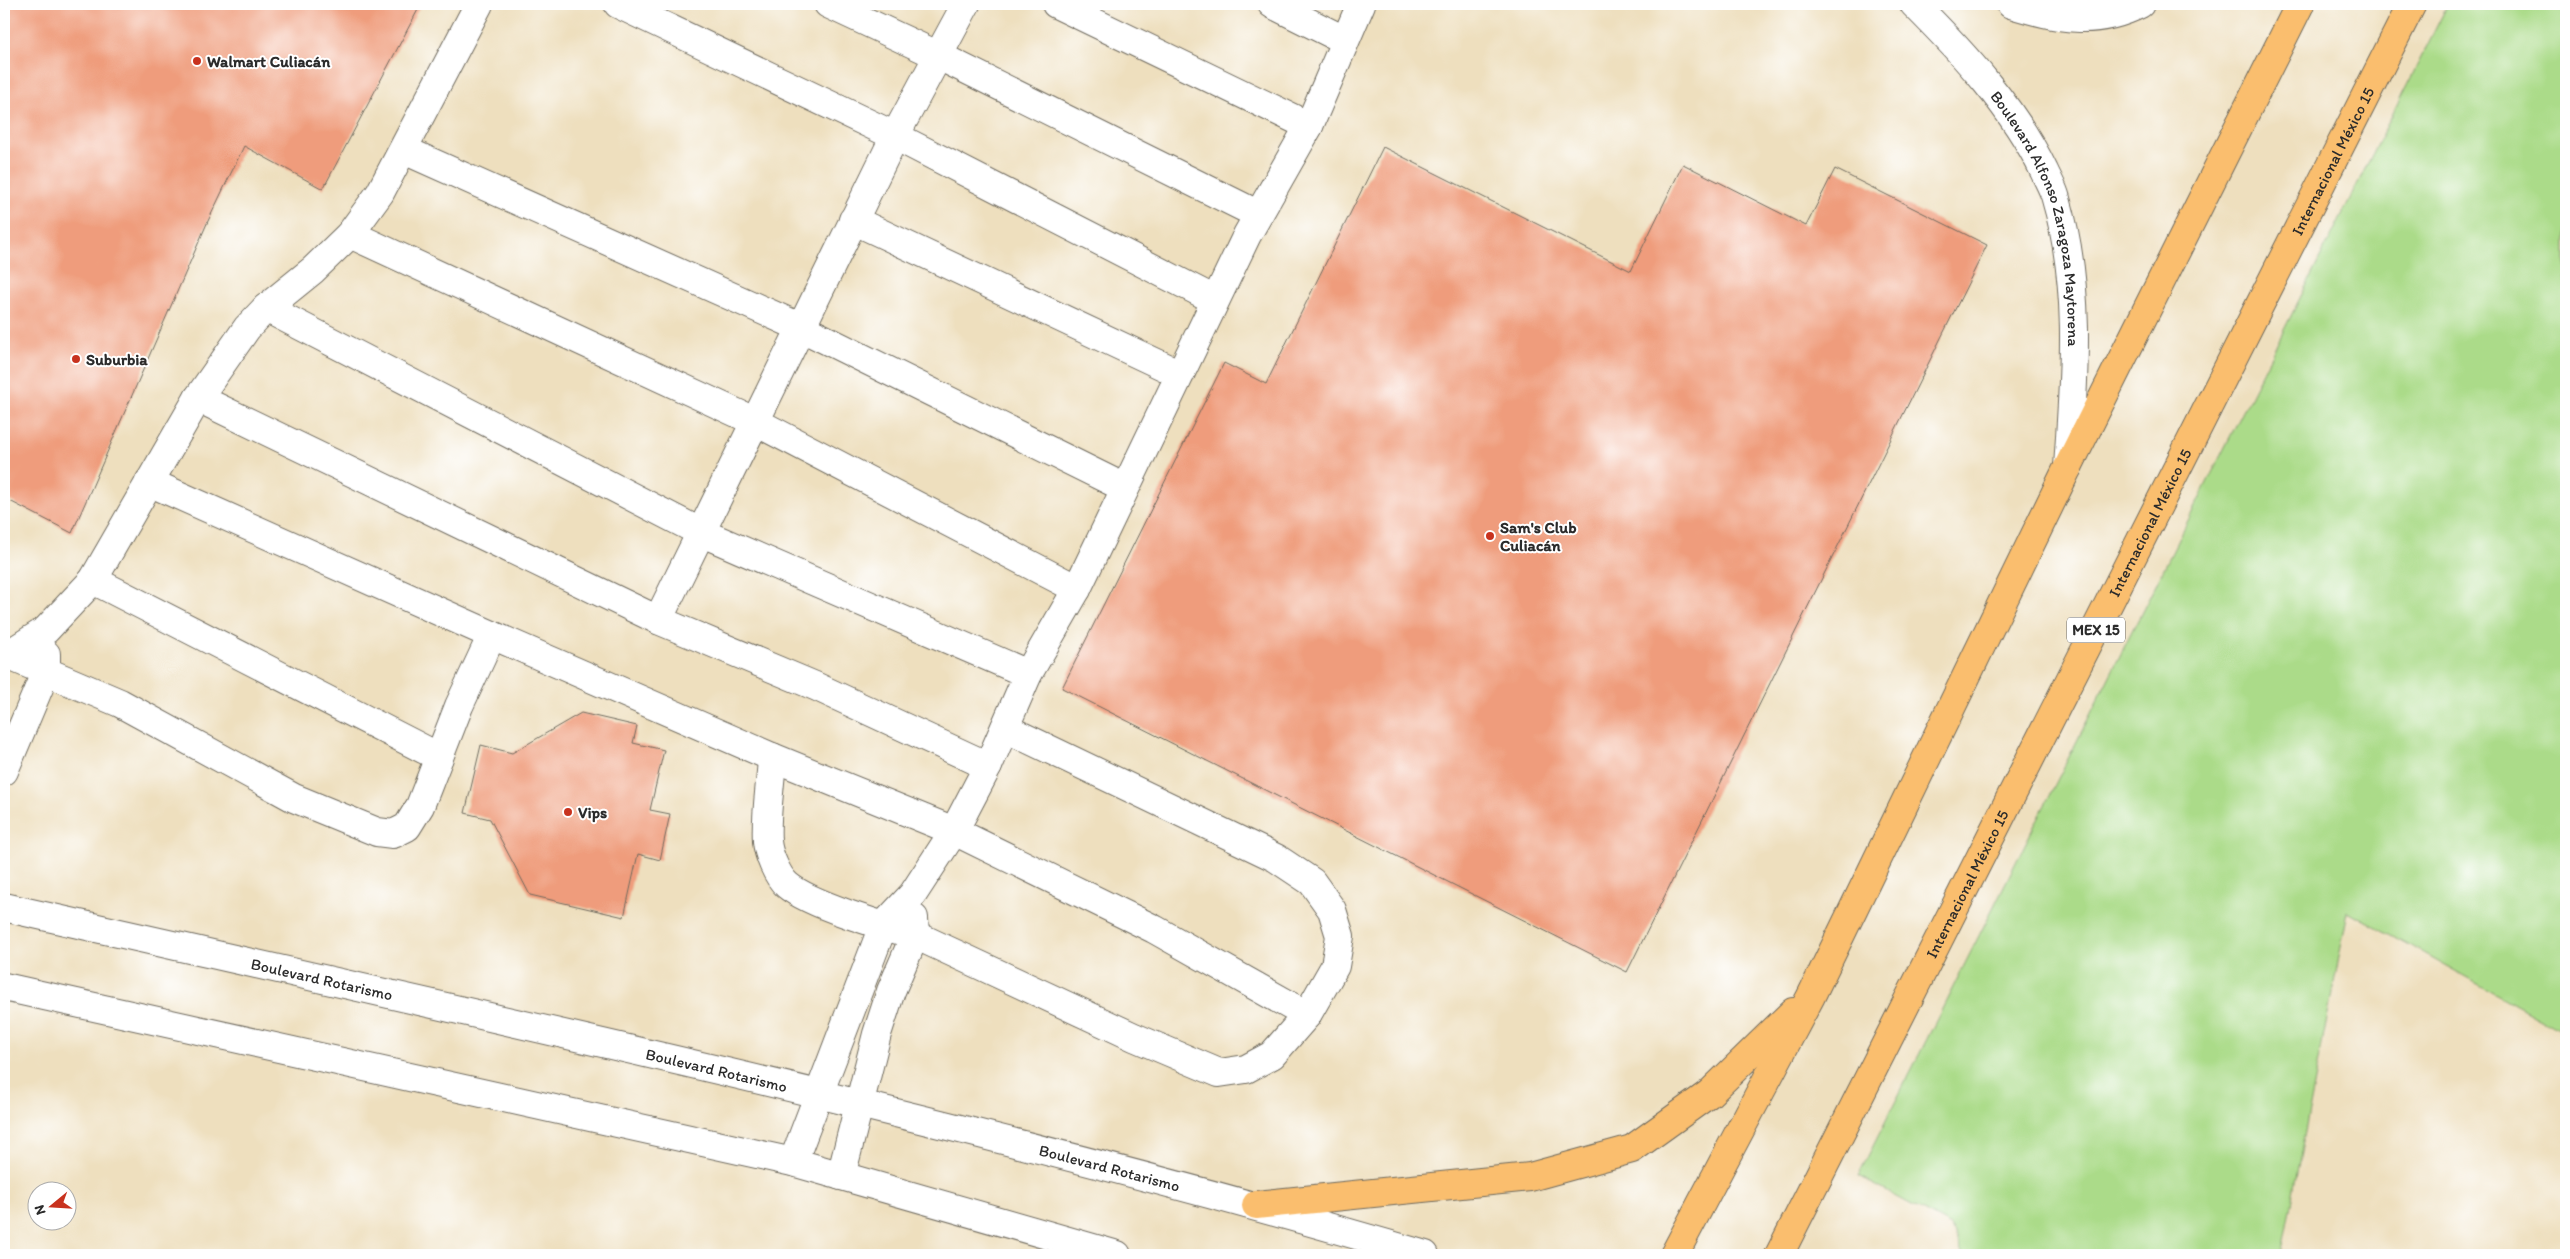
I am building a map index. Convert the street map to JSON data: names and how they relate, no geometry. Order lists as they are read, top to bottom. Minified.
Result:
{"streets":{"main road":["Internacional México 15","MEX 15"],"street":["Boulevard Alfonso Zaragoza Maytorena","Boulevard Rotarismo"]},"places":["Walmart Culiacán","Suburbia","Sam's Club Culiacán","Vips"],"north":"left"}
